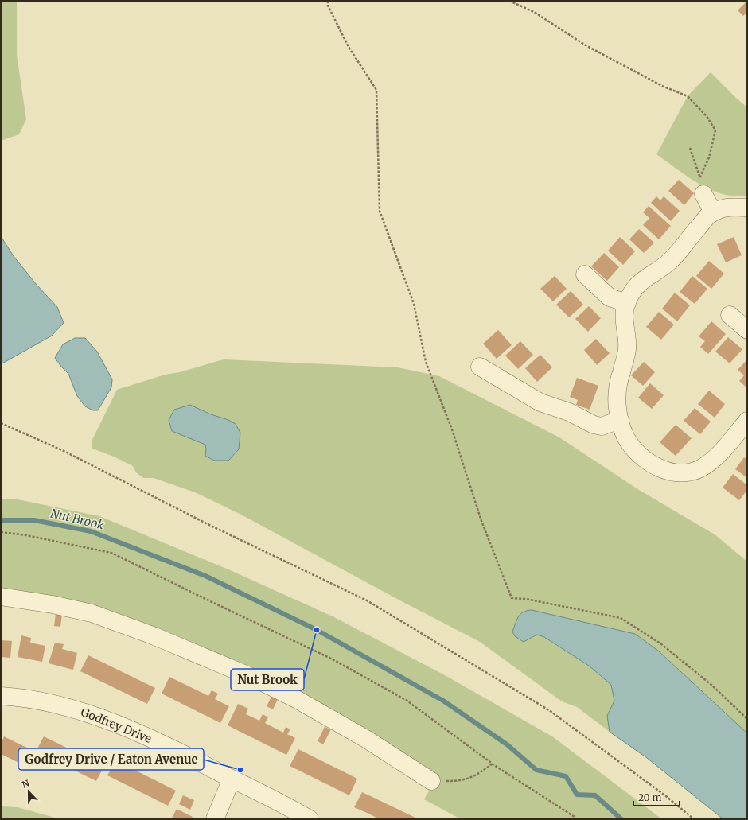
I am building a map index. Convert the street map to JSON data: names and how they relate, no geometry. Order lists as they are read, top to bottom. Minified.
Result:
{"streets":{"street":["Godfrey Drive"]},"water":["Nut Brook"],"places":["Nut Brook","Godfrey Drive / Eaton Avenue"],"scale_bar":"20 m","north":"top"}
